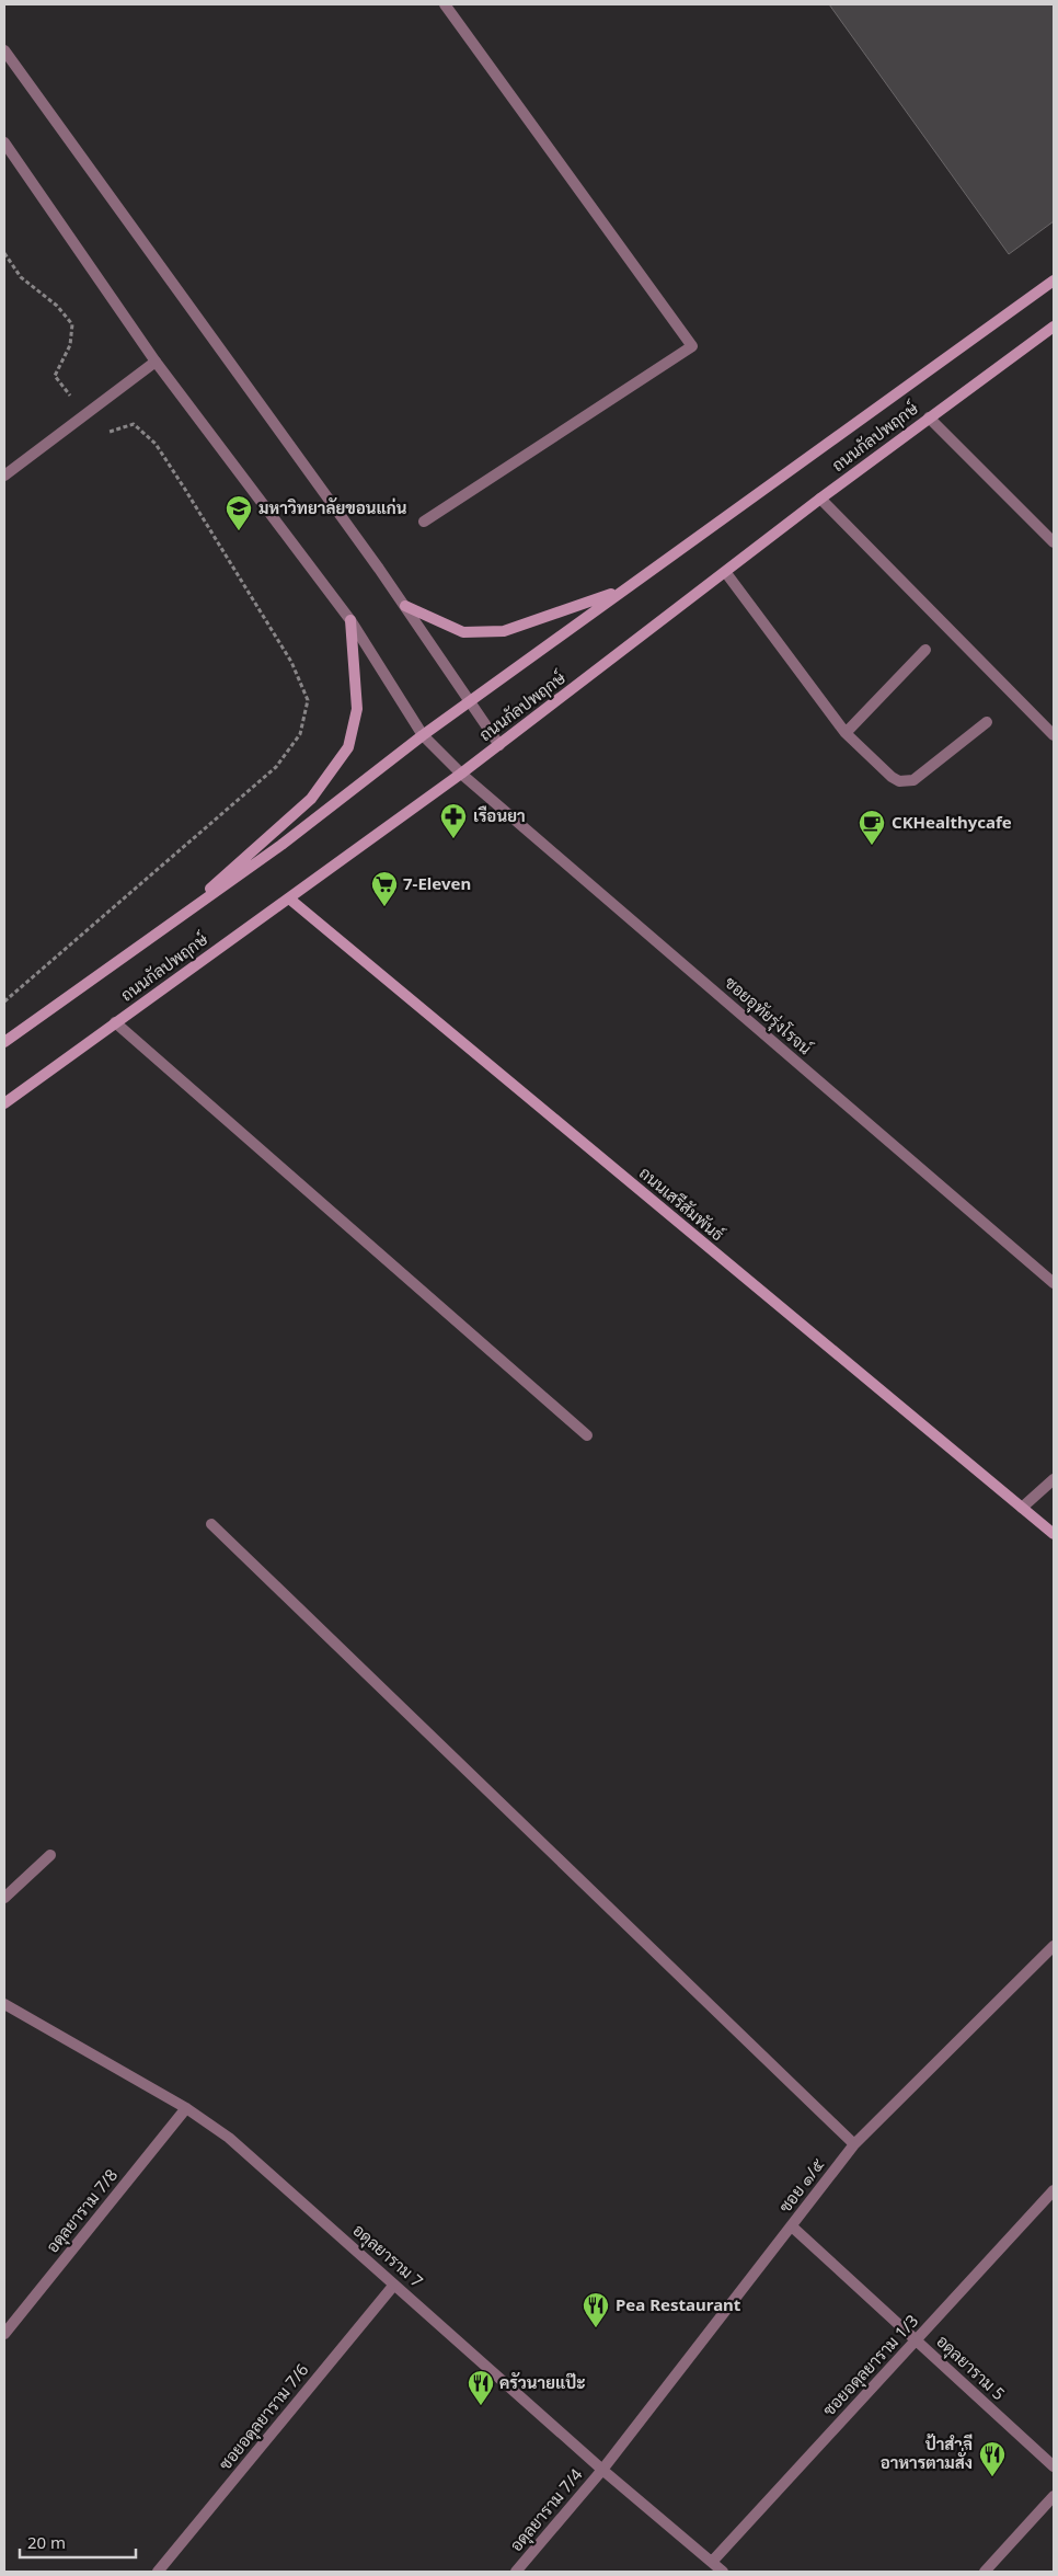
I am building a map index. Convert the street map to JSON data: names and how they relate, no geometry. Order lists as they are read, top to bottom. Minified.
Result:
{"streets":{"main road":["ถนนกัลปพฤกษ์","ถนนเสรีสัมพันธ์"],"street":["ซอยอุทัยรุ่งโรจน์","ซอย ๑/๕","อดุลยาราม 7/8","อดุลยาราม 7","ซอยอดุลยาราม 1/3","อดุลยาราม 5","ซอยอดุลยาราม 7/6","อดุลยาราม 7/4"]},"crossings":[["ถนนกัลปพฤกษ์","ซอยอุทัยรุ่งโรจน์"],["ถนนกัลปพฤกษ์","ถนนเสรีสัมพันธ์"],["ซอย ๑/๕","อดุลยาราม 7"],["ซอย ๑/๕","อดุลยาราม 5"],["ซอย ๑/๕","อดุลยาราม 7/4"],["อดุลยาราม 7/8","อดุลยาราม 7"],["อดุลยาราม 7","ซอยอดุลยาราม 1/3"],["อดุลยาราม 7","ซอยอดุลยาราม 7/6"],["อดุลยาราม 7","อดุลยาราม 7/4"],["ซอยอดุลยาราม 1/3","อดุลยาราม 5"]],"places":{"school or university":["มหาวิทยาลัยขอนแก่น"],"pharmacy":["เรือนยา"],"cafe":["CKHealthycafe"],"supermarket":["7-Eleven"],"restaurant":["Pea Restaurant","ครัวนายแป๊ะ","ป้าสำลี อาหารตามสั่ง"]},"scale_bar":"20 m"}
